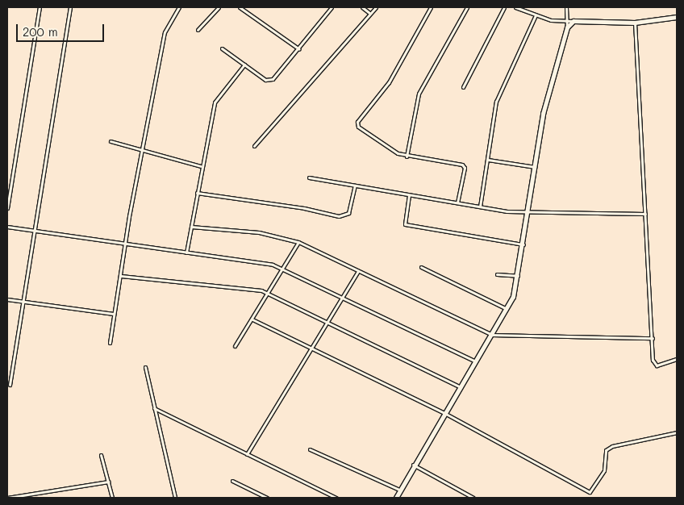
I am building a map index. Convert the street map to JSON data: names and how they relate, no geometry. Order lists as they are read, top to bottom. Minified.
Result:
{"scale_bar":"200 m"}
